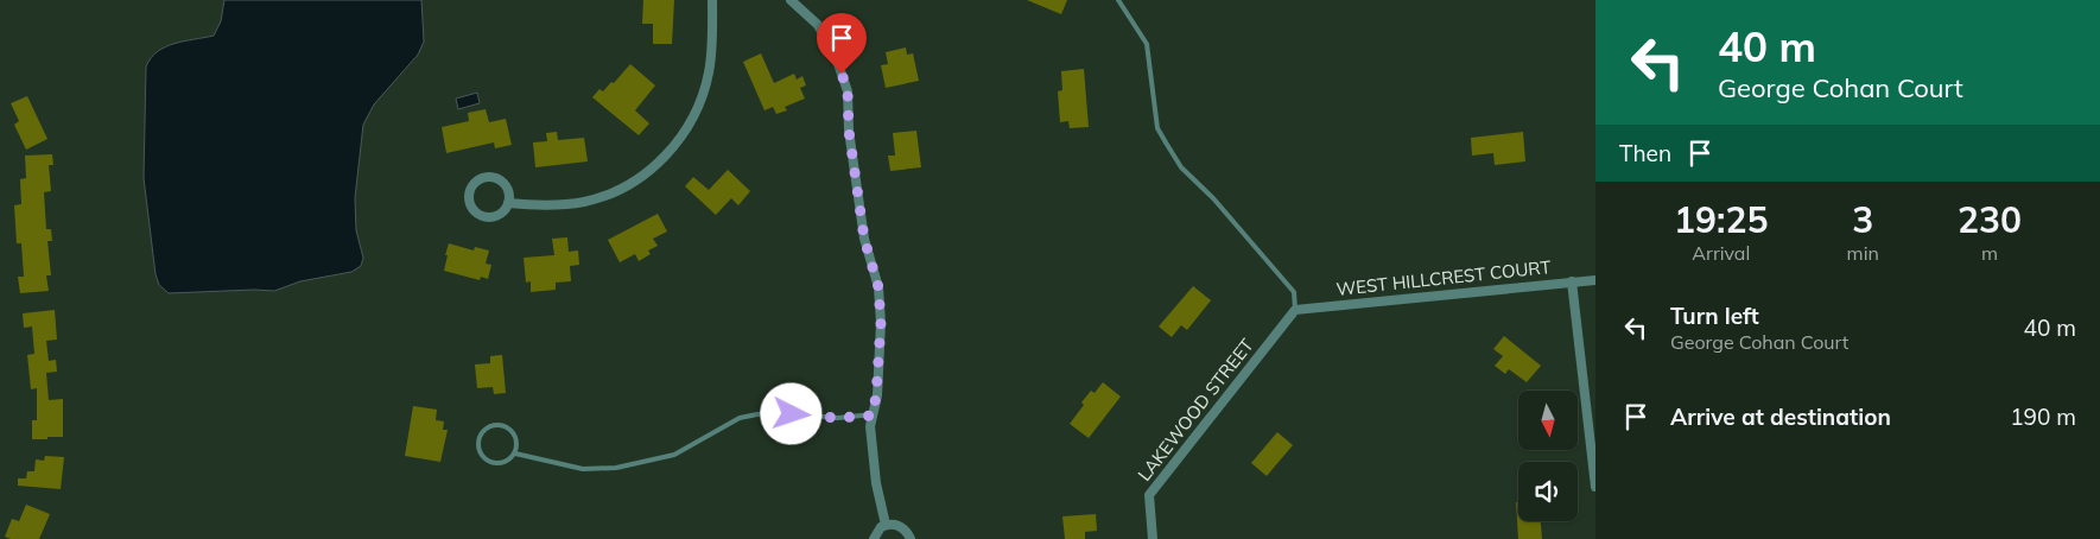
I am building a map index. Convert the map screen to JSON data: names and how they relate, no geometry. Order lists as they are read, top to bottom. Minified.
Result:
{"streets":{"street":["WEST HILLCREST COURT","LAKEWOOD STREET"]},"crossings":[["WEST HILLCREST COURT","LAKEWOOD STREET"]],"north":"bottom","page":{"turn":["40 m","George Cohan Court"],"then":"Then","eta":["19:25","Arrival","3","min","230","m"],"list":[{"name":"Turn left","note":"George Cohan Court","value":"40 m"},{"name":"Arrive at destination","value":"190 m"}]}}
